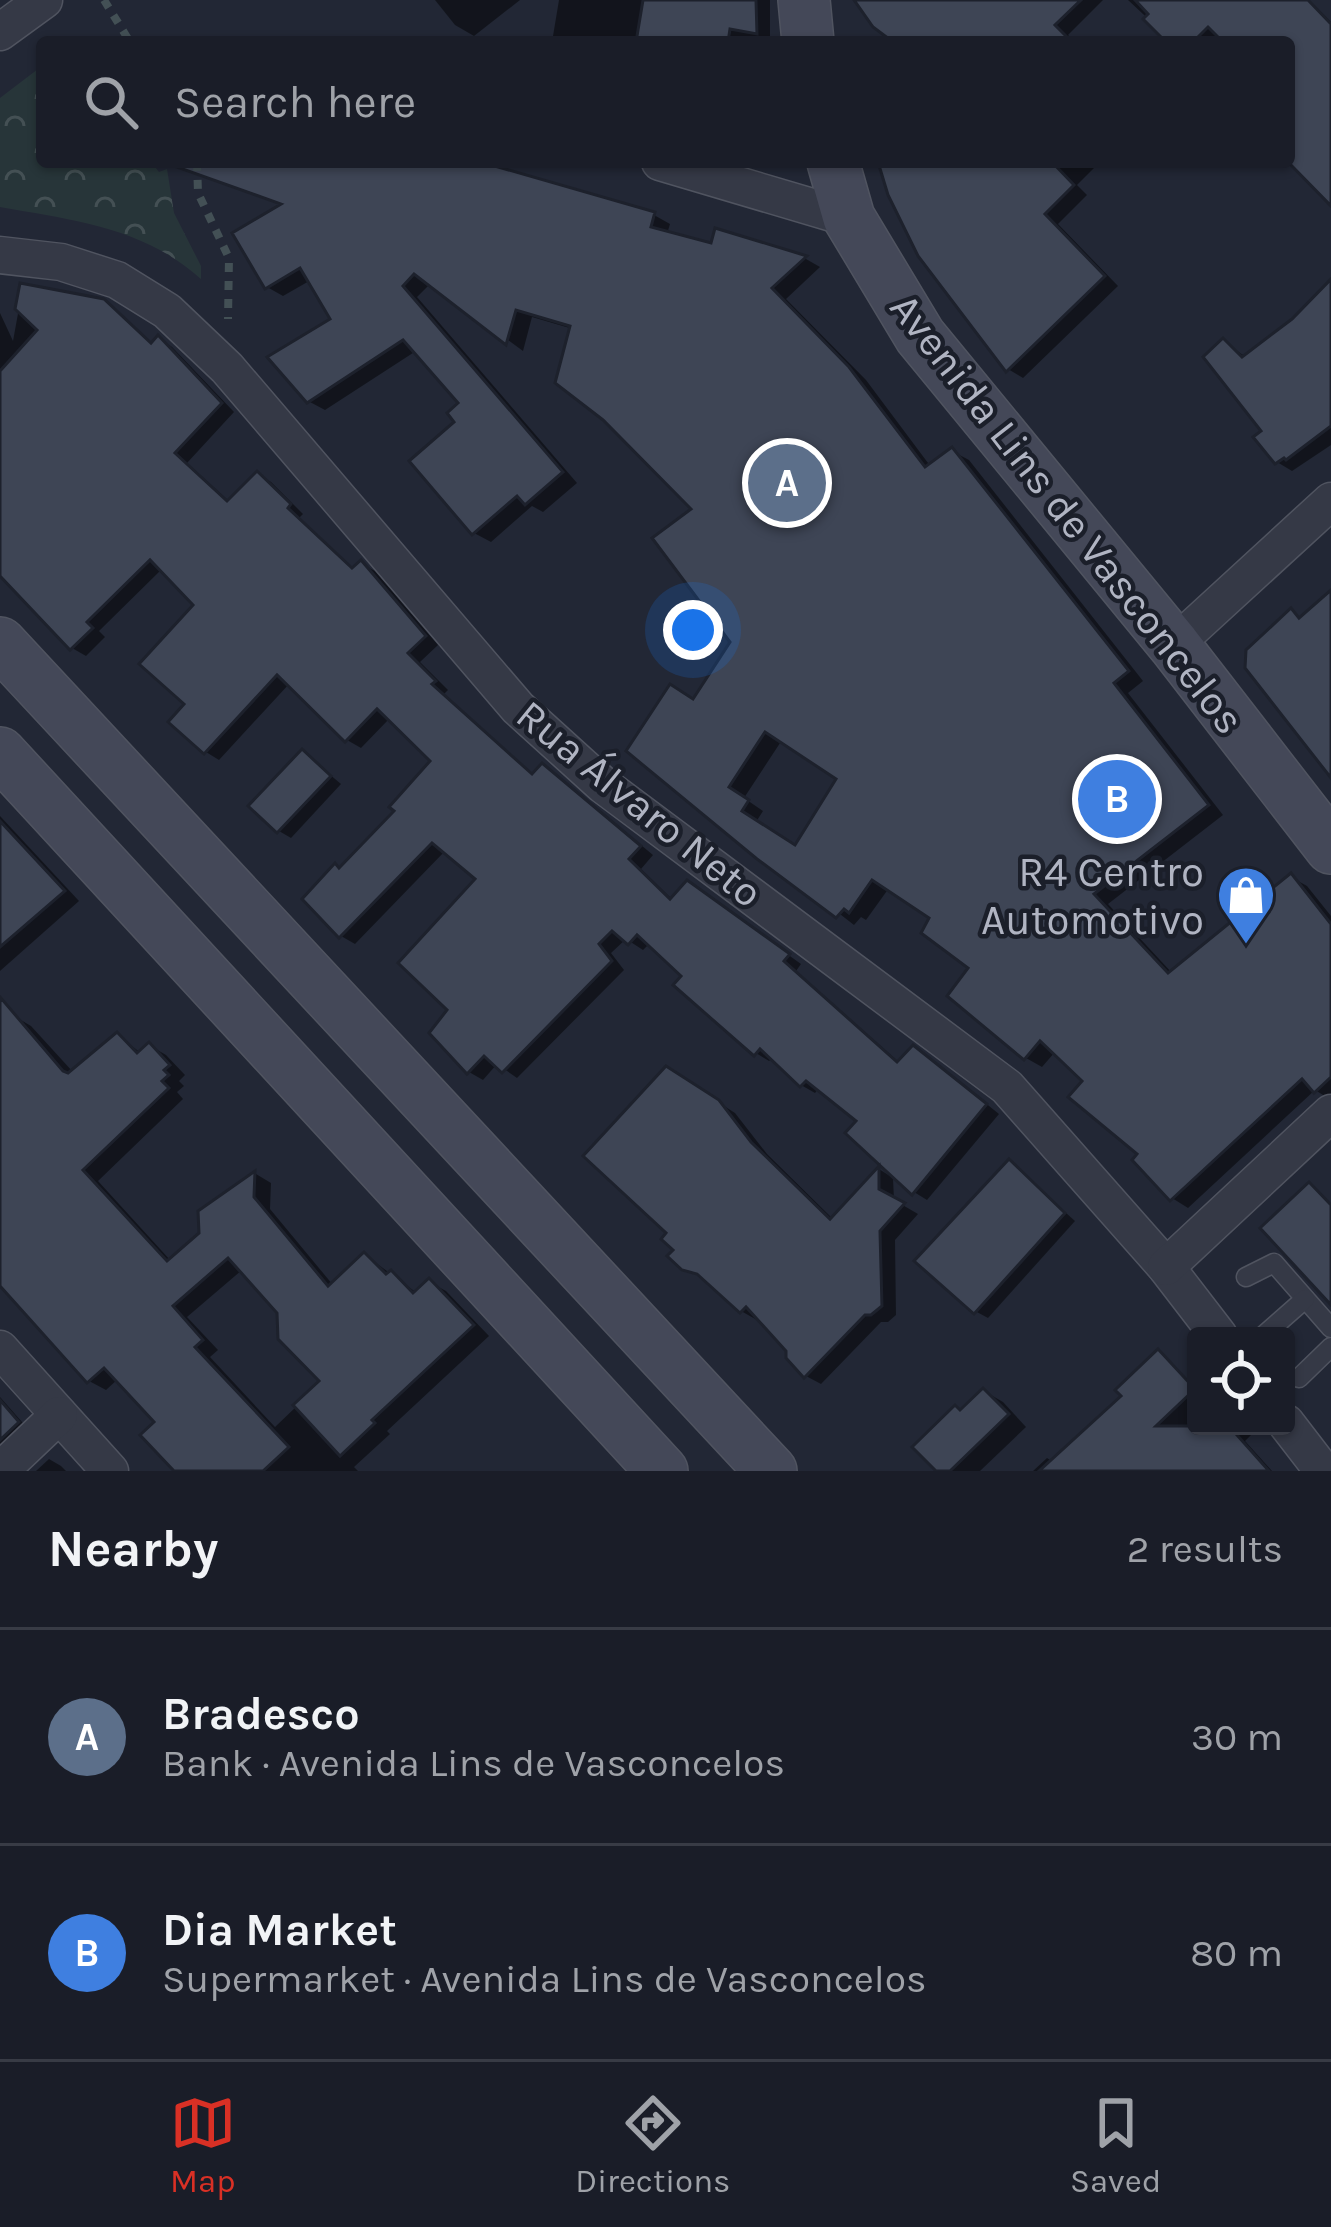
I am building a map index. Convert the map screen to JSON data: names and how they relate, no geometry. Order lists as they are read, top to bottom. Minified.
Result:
{"streets":{"street":["Avenida Lins de Vasconcelos","Rua Álvaro Neto"]},"places":{"shop":["R4 Centro Automotivo"]},"page":{"search":"Search here","pins":["A","B"],"heading":["Nearby","2 results"],"list":[{"mark":"A","name":"Bradesco","note":"Bank · Avenida Lins de Vasconcelos","value":"30 m"},{"mark":"B","name":"Dia Market","note":"Supermarket · Avenida Lins de Vasconcelos","value":"80 m"}],"nav":["Map","Directions","Saved"]}}
